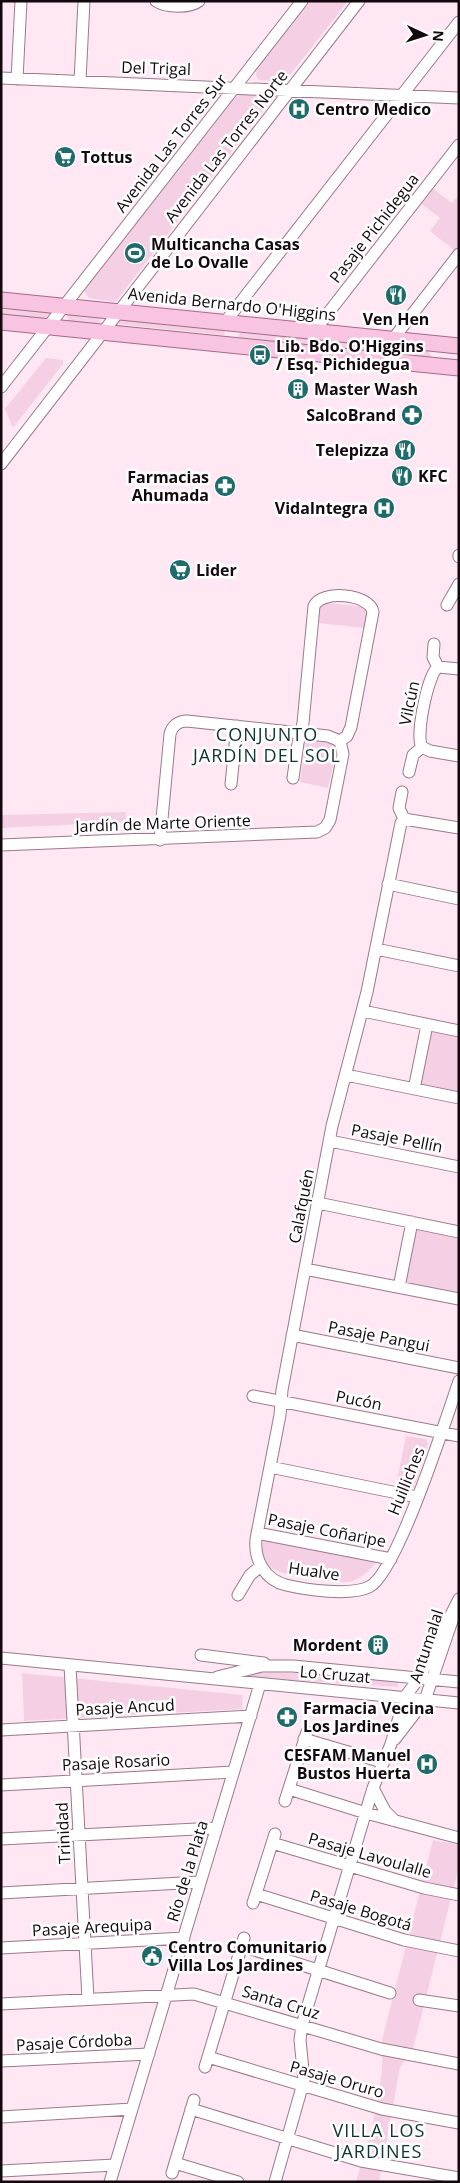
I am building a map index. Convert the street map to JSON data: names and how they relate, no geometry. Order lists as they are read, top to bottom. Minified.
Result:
{"streets":{"main road":["Avenida Bernardo O'Higgins"],"street":["Del Trigal","Avenida Las Torres Sur","Avenida Las Torres Norte","Pasaje Pichidegua","Vilcún","Jardín de Marte Oriente","Pasaje Pellín","Calafquén","Pasaje Pangui","Pucón","Huilliches","Pasaje Coñaripe","Hualve","Antumalal","Lo Cruzat","Pasaje Ancud","Pasaje Rosario","Trinidad","Pasaje Lavoulalle","Río de la Plata","Pasaje Bogotá","Pasaje Arequipa","Santa Cruz","Pasaje Córdoba","Pasaje Oruro"]},"crossings":[["Del Trigal","Avenida Las Torres Sur"],["Del Trigal","Avenida Las Torres Norte"],["Avenida Las Torres Sur","Avenida Bernardo O'Higgins"],["Avenida Las Torres Norte","Avenida Bernardo O'Higgins"],["Pasaje Pichidegua","Avenida Bernardo O'Higgins"],["Pasaje Pellín","Calafquén"],["Calafquén","Pasaje Pangui"],["Calafquén","Pucón"],["Calafquén","Pasaje Coñaripe"],["Calafquén","Hualve"],["Pucón","Huilliches"],["Huilliches","Pasaje Coñaripe"],["Huilliches","Hualve"],["Antumalal","Lo Cruzat"],["Lo Cruzat","Trinidad"],["Lo Cruzat","Río de la Plata"],["Pasaje Ancud","Trinidad"],["Pasaje Ancud","Río de la Plata"],["Pasaje Rosario","Trinidad"],["Pasaje Rosario","Río de la Plata"],["Trinidad","Pasaje Arequipa"],["Trinidad","Santa Cruz"],["Pasaje Lavoulalle","Pasaje Bogotá"],["Río de la Plata","Pasaje Arequipa"],["Río de la Plata","Santa Cruz"],["Río de la Plata","Pasaje Córdoba"],["Santa Cruz","Pasaje Oruro"]],"districts":["CONJUNTO JARDÍN DEL SOL","VILLA LOS JARDINES"],"places":{"hospital":["Centro Medico","VidaIntegra","CESFAM Manuel Bustos Huerta"],"supermarket":["Tottus","Lider"],"sports":["Multicancha Casas de Lo Ovalle"],"restaurant":["Ven Hen","Telepizza","KFC"],"bus stop":["Lib. Bdo. O'Higgins / Esq. Pichidegua"],"building":["Master Wash","Mordent"],"pharmacy":["SalcoBrand","Farmacias Ahumada","Farmacia Vecina Los Jardines"],"public building":["Centro Comunitario Villa Los Jardines"]},"north":"right"}
